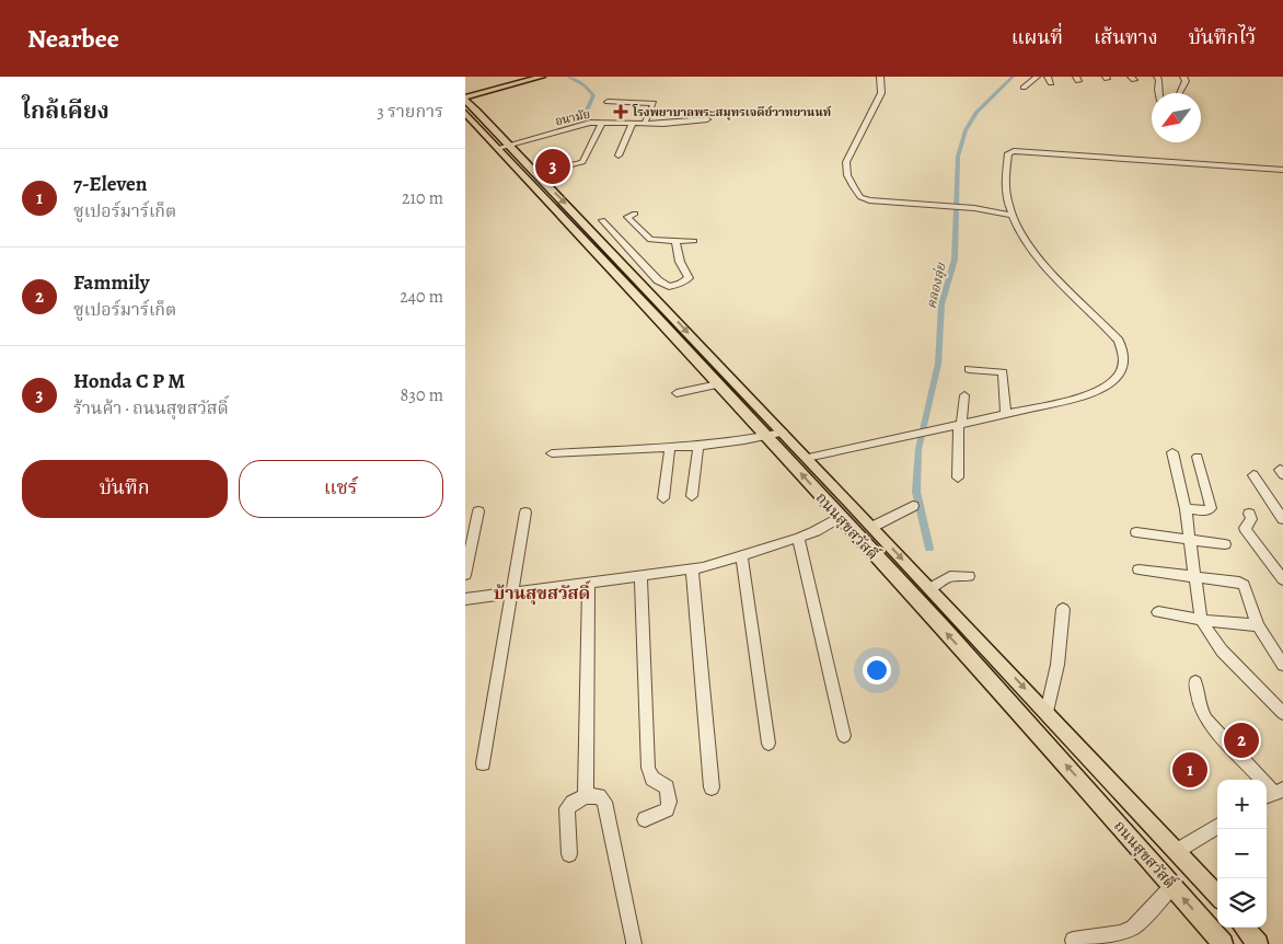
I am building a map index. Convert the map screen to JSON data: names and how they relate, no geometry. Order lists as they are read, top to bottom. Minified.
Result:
{"streets":{"main road":["ถนนสุขสวัสดิ์"],"street":["อนามัย"]},"crossings":[["อนามัย","ถนนสุขสวัสดิ์"]],"districts":["บ้านสุขสวัสดิ์"],"water":["คลองลุ่ย"],"places":{"health":["โรงพยาบาลพระสมุทรเจดีย์วาทยานนท์"]},"north":"bottom left","page":{"header":"Nearbee","nav":["แผนที่","เส้นทาง","บันทึกไว้"],"heading":["ใกล้เคียง","3 รายการ"],"pins":["3","2","1"],"list":[{"mark":"1","name":"7-Eleven","note":"ซูเปอร์มาร์เก็ต","value":"210 m"},{"mark":"2","name":"Fammily","note":"ซูเปอร์มาร์เก็ต","value":"240 m"},{"mark":"3","name":"Honda C P M","note":"ร้านค้า · ถนนสุขสวัสดิ์","value":"830 m"}],"buttons":["บันทึก","แชร์"],"map_buttons":["+","−"]}}
